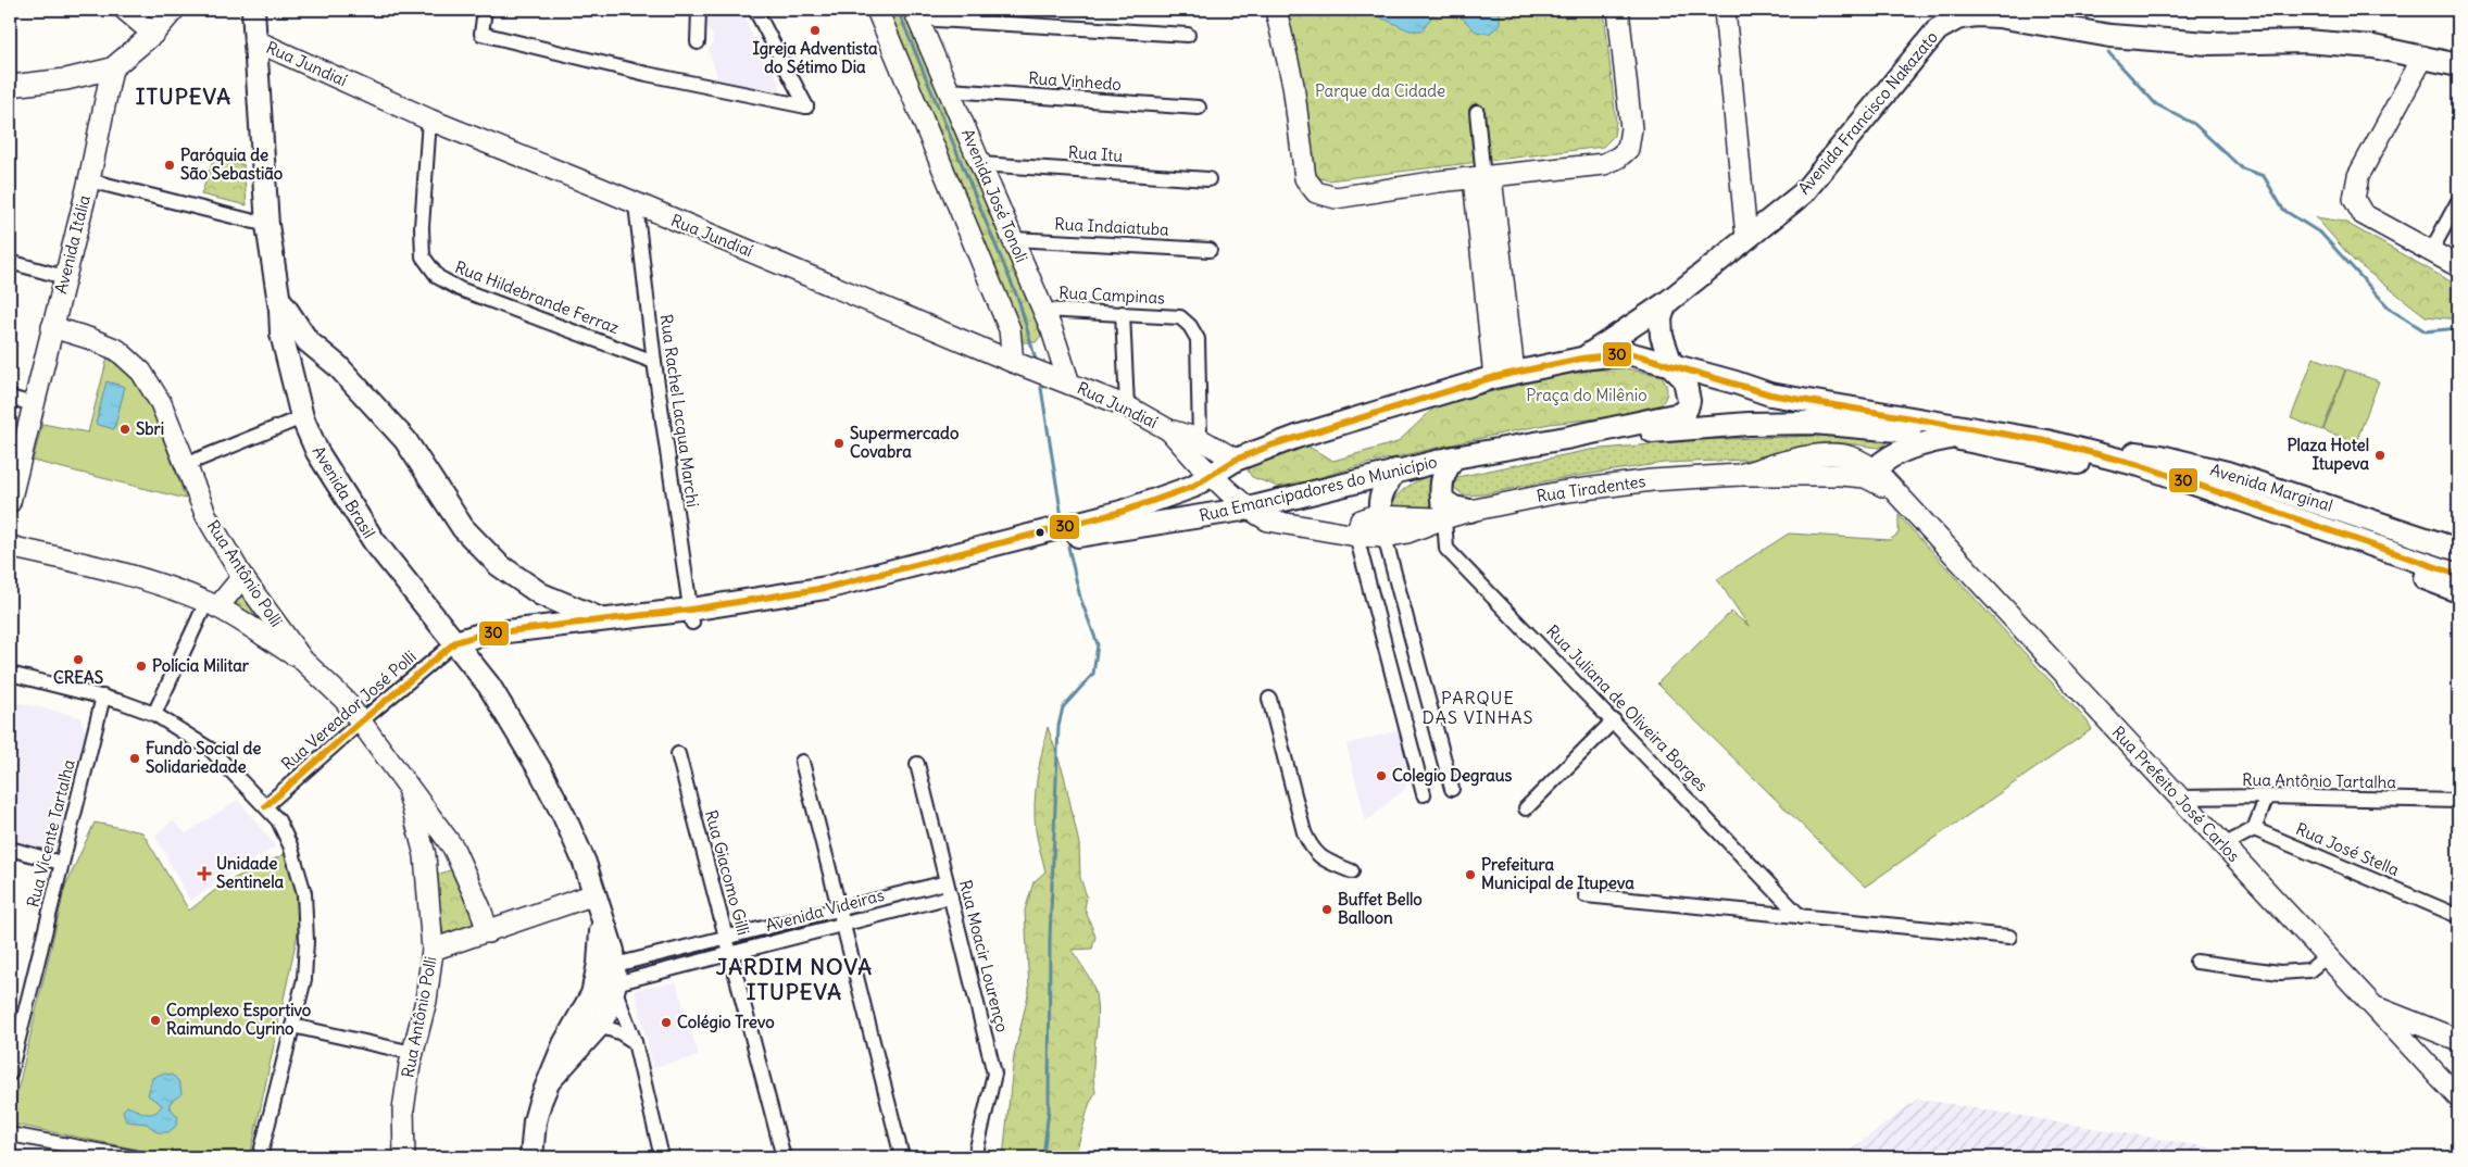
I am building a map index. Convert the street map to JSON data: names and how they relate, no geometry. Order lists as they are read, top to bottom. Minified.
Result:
{"streets":{"main road":["Rua Jundiaí","Avenida Francisco Nakazato","Avenida José Tonoli","Avenida Itália","Avenida Marginal","Rua Emancipadores do Município","Rua Tiradentes","Avenida Brasil","Rua Antônio Polli","Rua Prefeito José Carlos"],"street":["Rua Vinhedo","Rua Itu","Rua Indaiatuba","Rua Campinas","Rua Hildebrande Ferraz","Rua Rachel Lacqua Marchi","Rua Juliana de Oliveira Borges","Rua Vereador José Polli","Rua Antônio Tartalha","Rua Vicente Tartalha","Rua José Stella","Rua Giacomo Gilli","Avenida Videiras","Rua Moacir Lourenço"]},"crossings":[["Rua Jundiaí","Avenida José Tonoli"],["Rua Jundiaí","Rua Campinas"],["Rua Jundiaí","Rua Hildebrande Ferraz"],["Rua Jundiaí","Rua Rachel Lacqua Marchi"],["Rua Jundiaí","Rua Emancipadores do Município"],["Rua Jundiaí","Avenida Brasil"],["Rua Vinhedo","Avenida José Tonoli"],["Avenida Francisco Nakazato","Rua Emancipadores do Município"],["Rua Itu","Avenida José Tonoli"],["Avenida José Tonoli","Rua Indaiatuba"],["Avenida José Tonoli","Rua Campinas"],["Avenida Itália","Rua Antônio Polli"],["Rua Hildebrande Ferraz","Rua Rachel Lacqua Marchi"],["Rua Rachel Lacqua Marchi","Rua Emancipadores do Município"],["Avenida Marginal","Rua Emancipadores do Município"],["Rua Emancipadores do Município","Avenida Brasil"],["Rua Emancipadores do Município","Rua Vereador José Polli"],["Rua Tiradentes","Rua Prefeito José Carlos"],["Avenida Brasil","Rua Vereador José Polli"],["Avenida Brasil","Avenida Videiras"],["Rua Antônio Polli","Rua Vereador José Polli"],["Rua Antônio Tartalha","Rua Prefeito José Carlos"],["Rua Giacomo Gilli","Avenida Videiras"],["Avenida Videiras","Rua Moacir Lourenço"]],"districts":["ITUPEVA","PARQUE DAS VINHAS","JARDIM NOVA ITUPEVA"],"parks":["Parque da Cidade","Praça do Milênio"],"places":{"other":["Igreja Adventista do Sétimo Dia","Paróquia de São Sebastião","Sbri","Supermercado Covabra","Plaza Hotel Itupeva","CREAS","Polícia Militar","Fundo Social de Solidariedade","Colegio Degraus","Prefeitura Municipal de Itupeva","Buffet Bello Balloon","Complexo Esportivo Raimundo Cyrino","Colégio Trevo"],"health":["Unidade Sentinela"]},"lines":["transit line 30"]}
